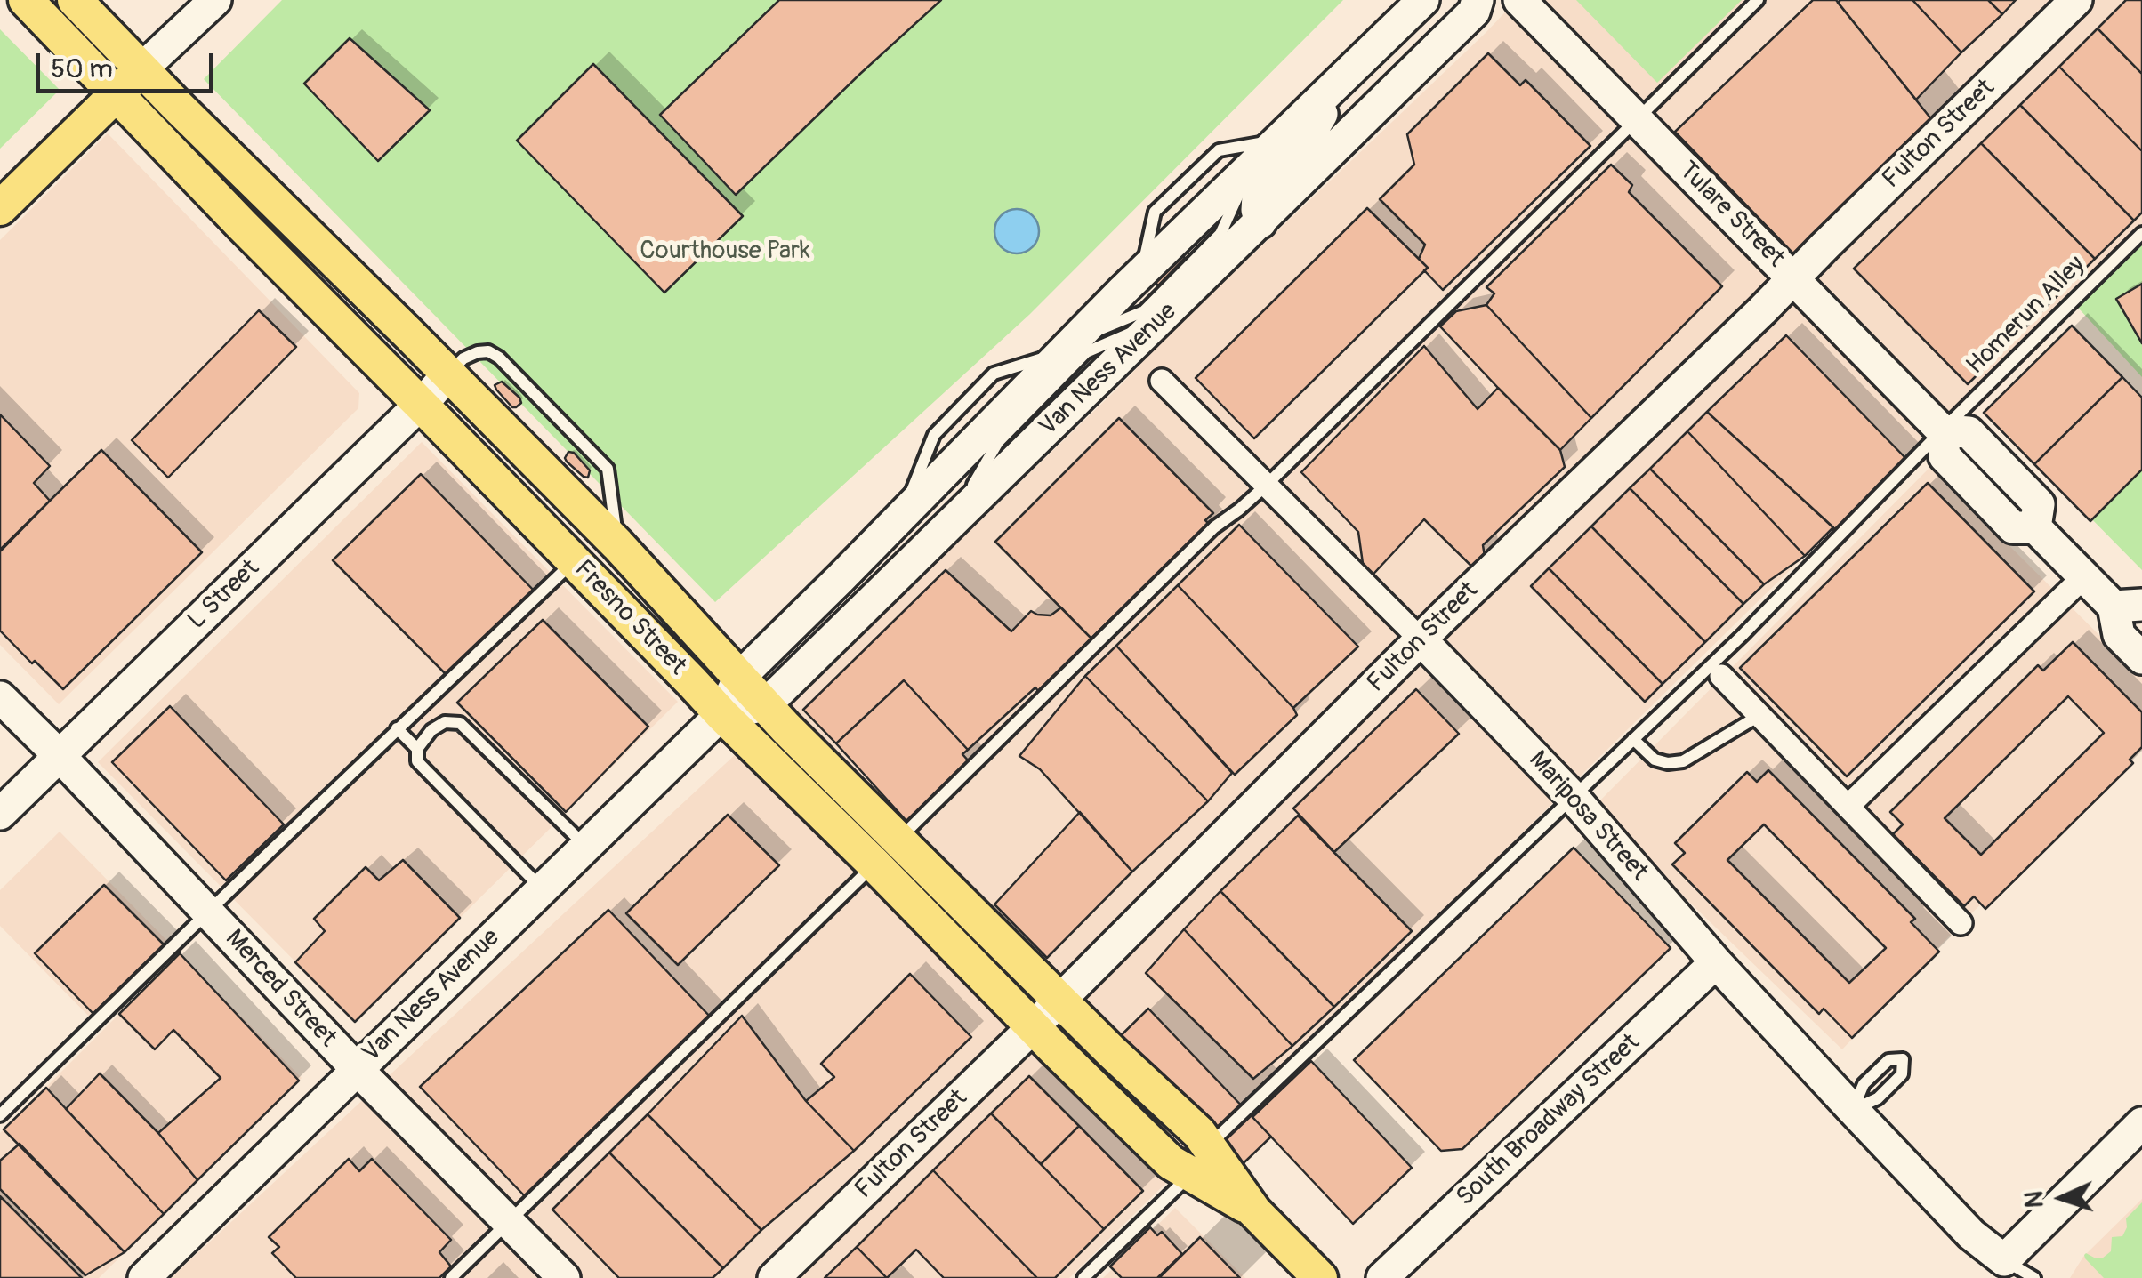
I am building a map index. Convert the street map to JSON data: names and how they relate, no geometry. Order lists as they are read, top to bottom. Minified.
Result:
{"streets":{"main road":["Fresno Street"],"street":["Fulton Street","Tulare Street","Van Ness Avenue","L Street","Mariposa Street","Merced Street","South Broadway Street"],"lane":["Homerun Alley"]},"crossings":[["Fulton Street","Tulare Street"],["Fulton Street","Fresno Street"],["Fulton Street","Mariposa Street"],["Tulare Street","Homerun Alley"],["Homerun Alley","Fresno Street"],["Homerun Alley","Mariposa Street"],["Van Ness Avenue","Fresno Street"],["Van Ness Avenue","Merced Street"],["L Street","Fresno Street"],["L Street","Merced Street"],["Mariposa Street","South Broadway Street"]],"parks":["Courthouse Park"],"scale_bar":"50 m","north":"left"}
